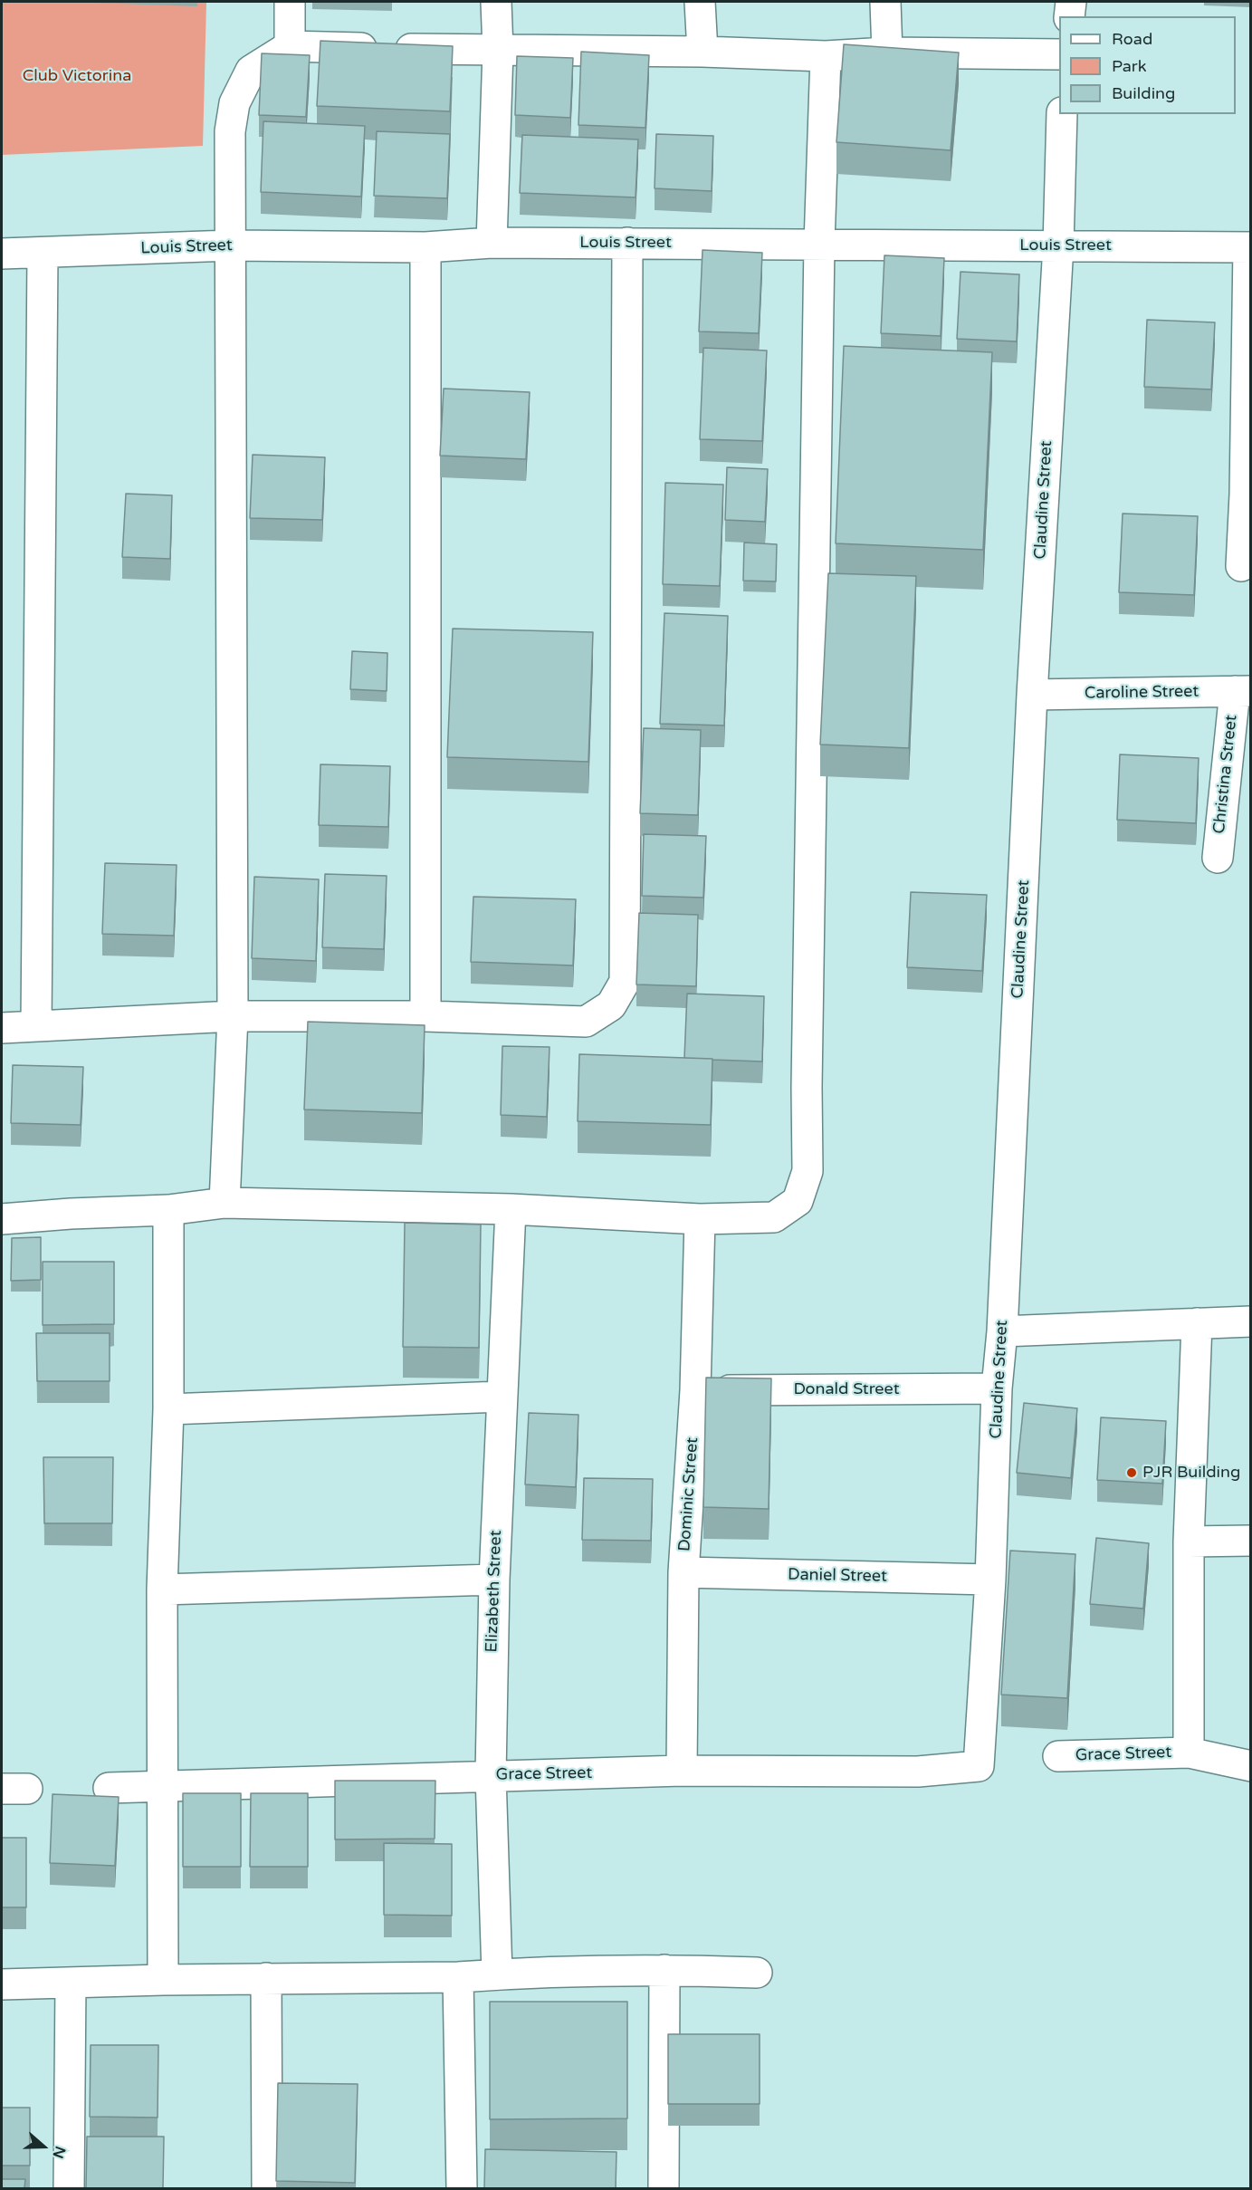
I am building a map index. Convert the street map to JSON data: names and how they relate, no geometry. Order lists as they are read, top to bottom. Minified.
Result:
{"streets":{"street":["Louis Street","Claudine Street","Caroline Street","Christina Street","Donald Street","Dominic Street","Daniel Street","Elizabeth Street","Grace Street"]},"crossings":[["Louis Street","Claudine Street"],["Claudine Street","Caroline Street"],["Claudine Street","Donald Street"],["Claudine Street","Daniel Street"],["Claudine Street","Grace Street"],["Caroline Street","Christina Street"],["Donald Street","Dominic Street"],["Dominic Street","Daniel Street"],["Dominic Street","Grace Street"],["Elizabeth Street","Grace Street"]],"parks":["Club Victorina"],"places":["PJR Building"],"legend":["Road","Park","Building"],"north":"right"}
